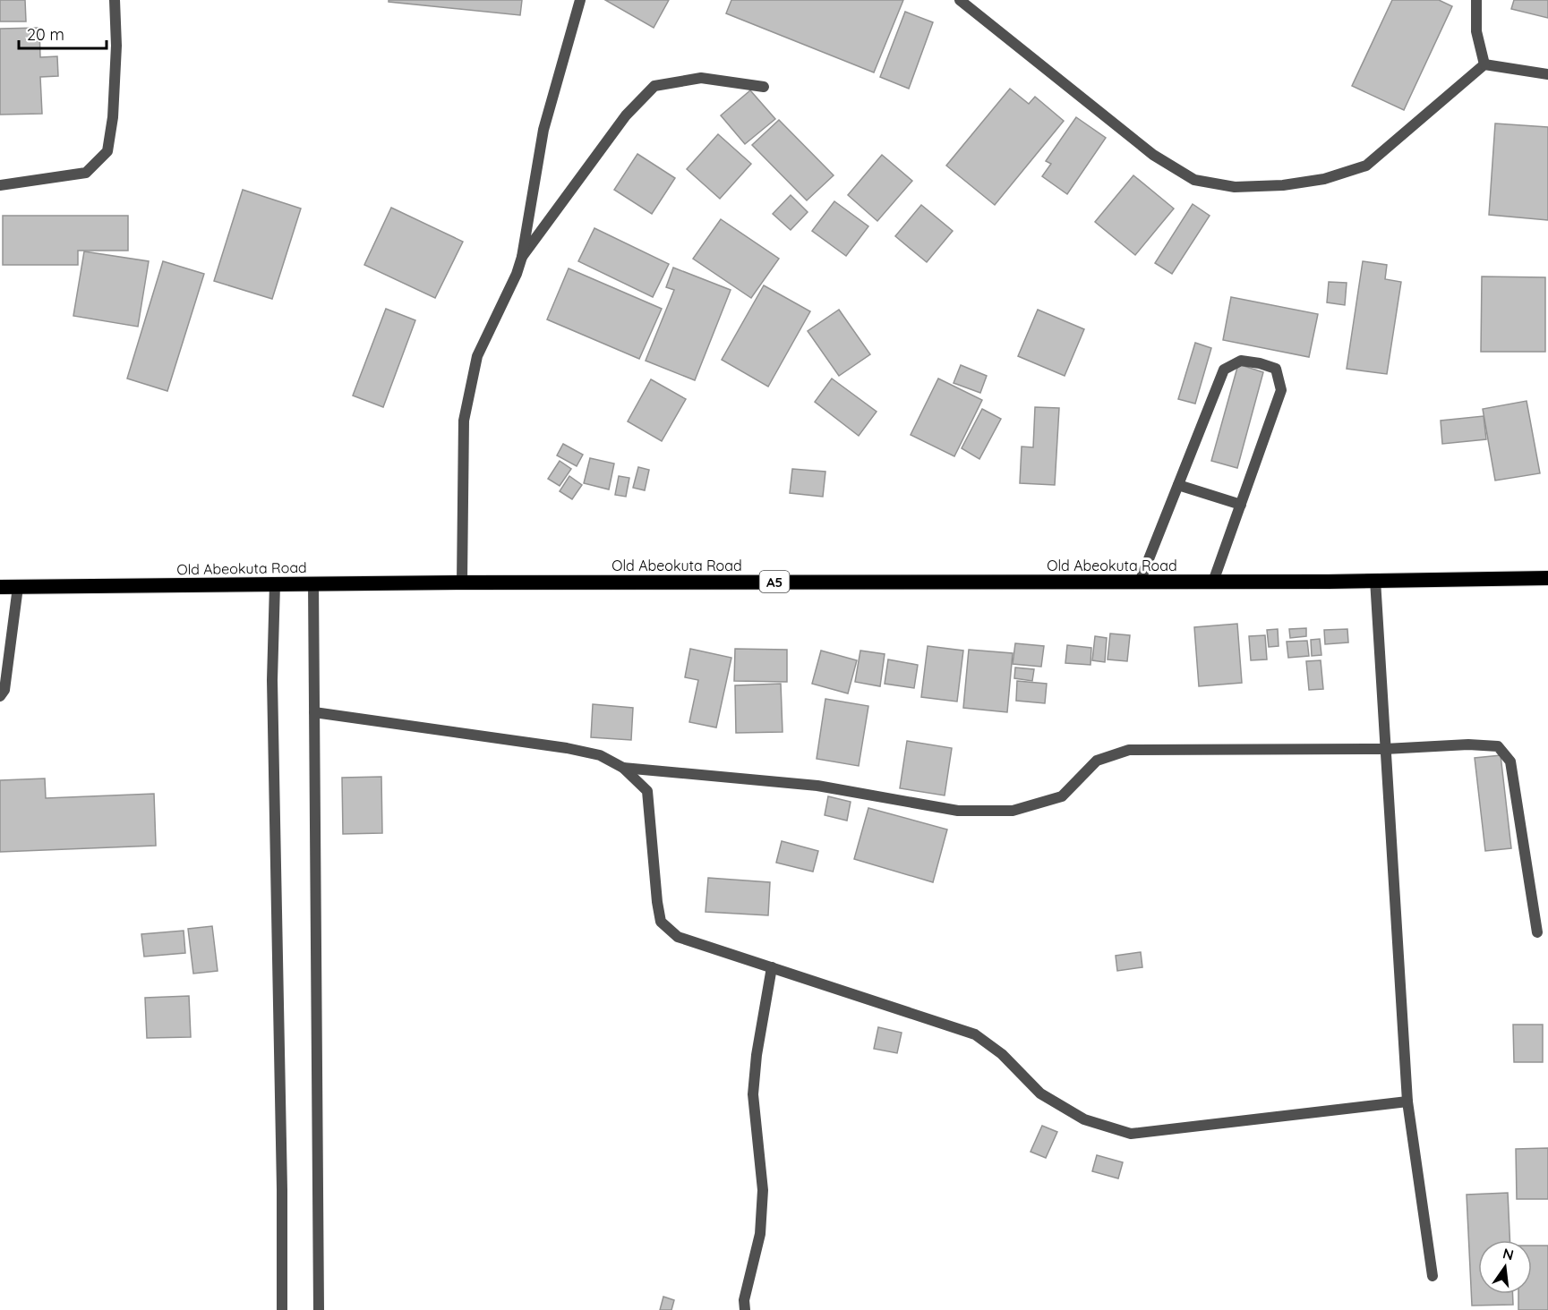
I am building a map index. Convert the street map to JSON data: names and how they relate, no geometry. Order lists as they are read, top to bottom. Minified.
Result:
{"streets":{"highway":["Old Abeokuta Road","A5"]},"scale_bar":"20 m","north":"top"}
